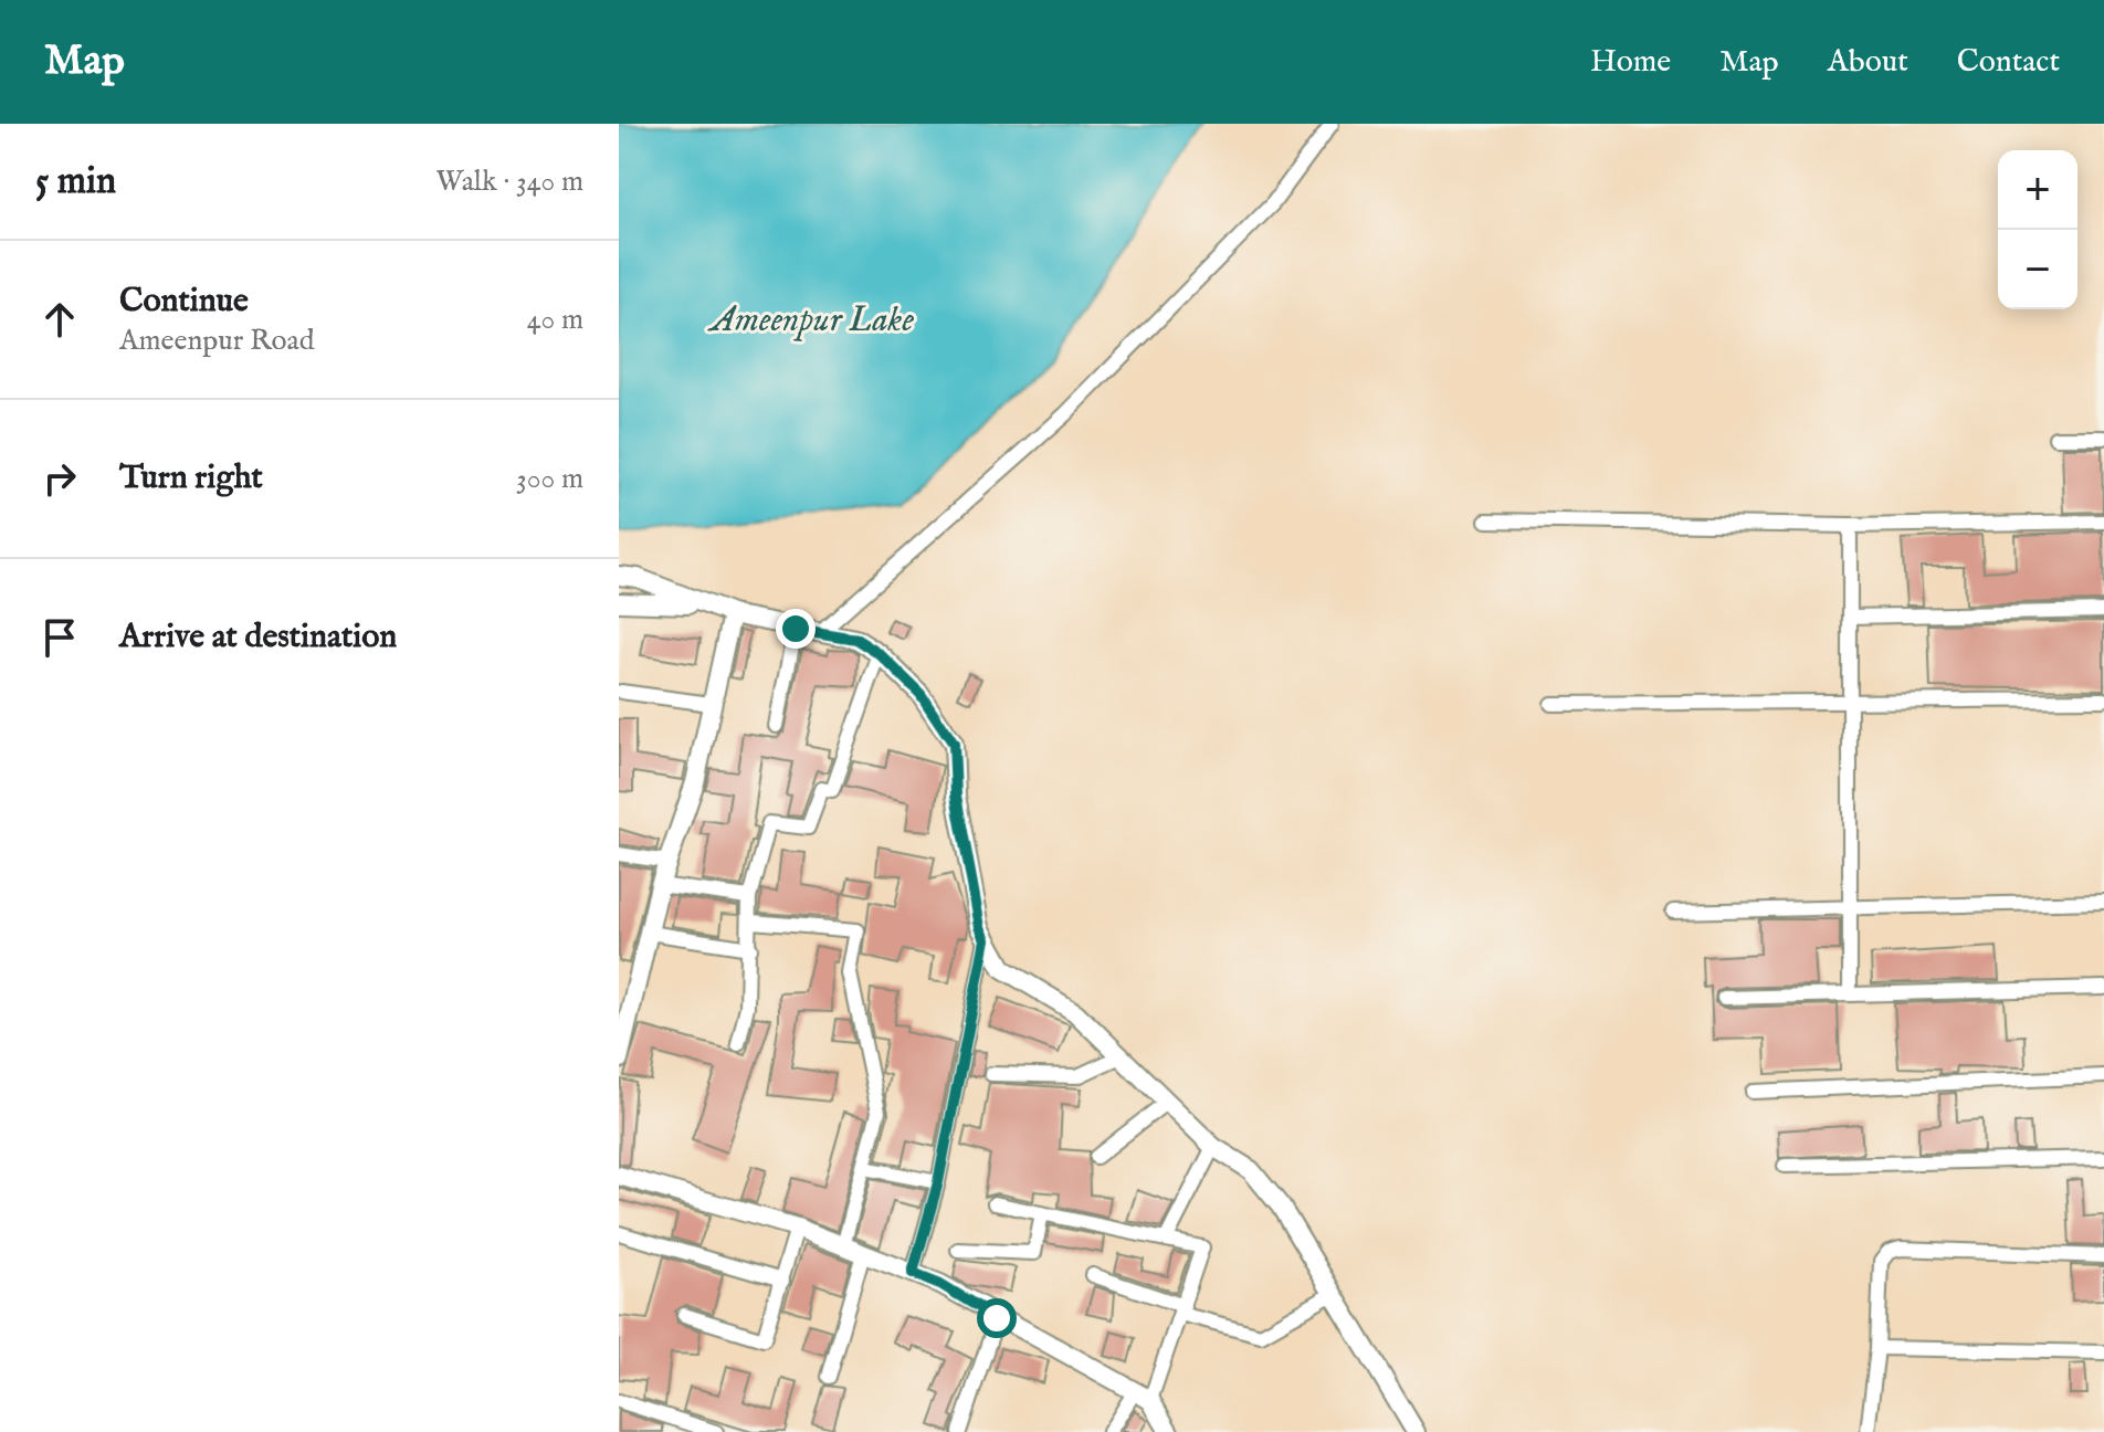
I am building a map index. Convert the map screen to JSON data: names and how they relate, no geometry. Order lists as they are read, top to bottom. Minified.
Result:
{"water":["Ameenpur Lake"],"page":{"header":"Map","nav":["Home","Map","About","Contact"],"heading":["5 min","Walk · 340 m"],"map_buttons":["+","−"],"list":[["Continue","Ameenpur Road","40 m"],["Turn right","300 m"],"Arrive at destination"]}}
